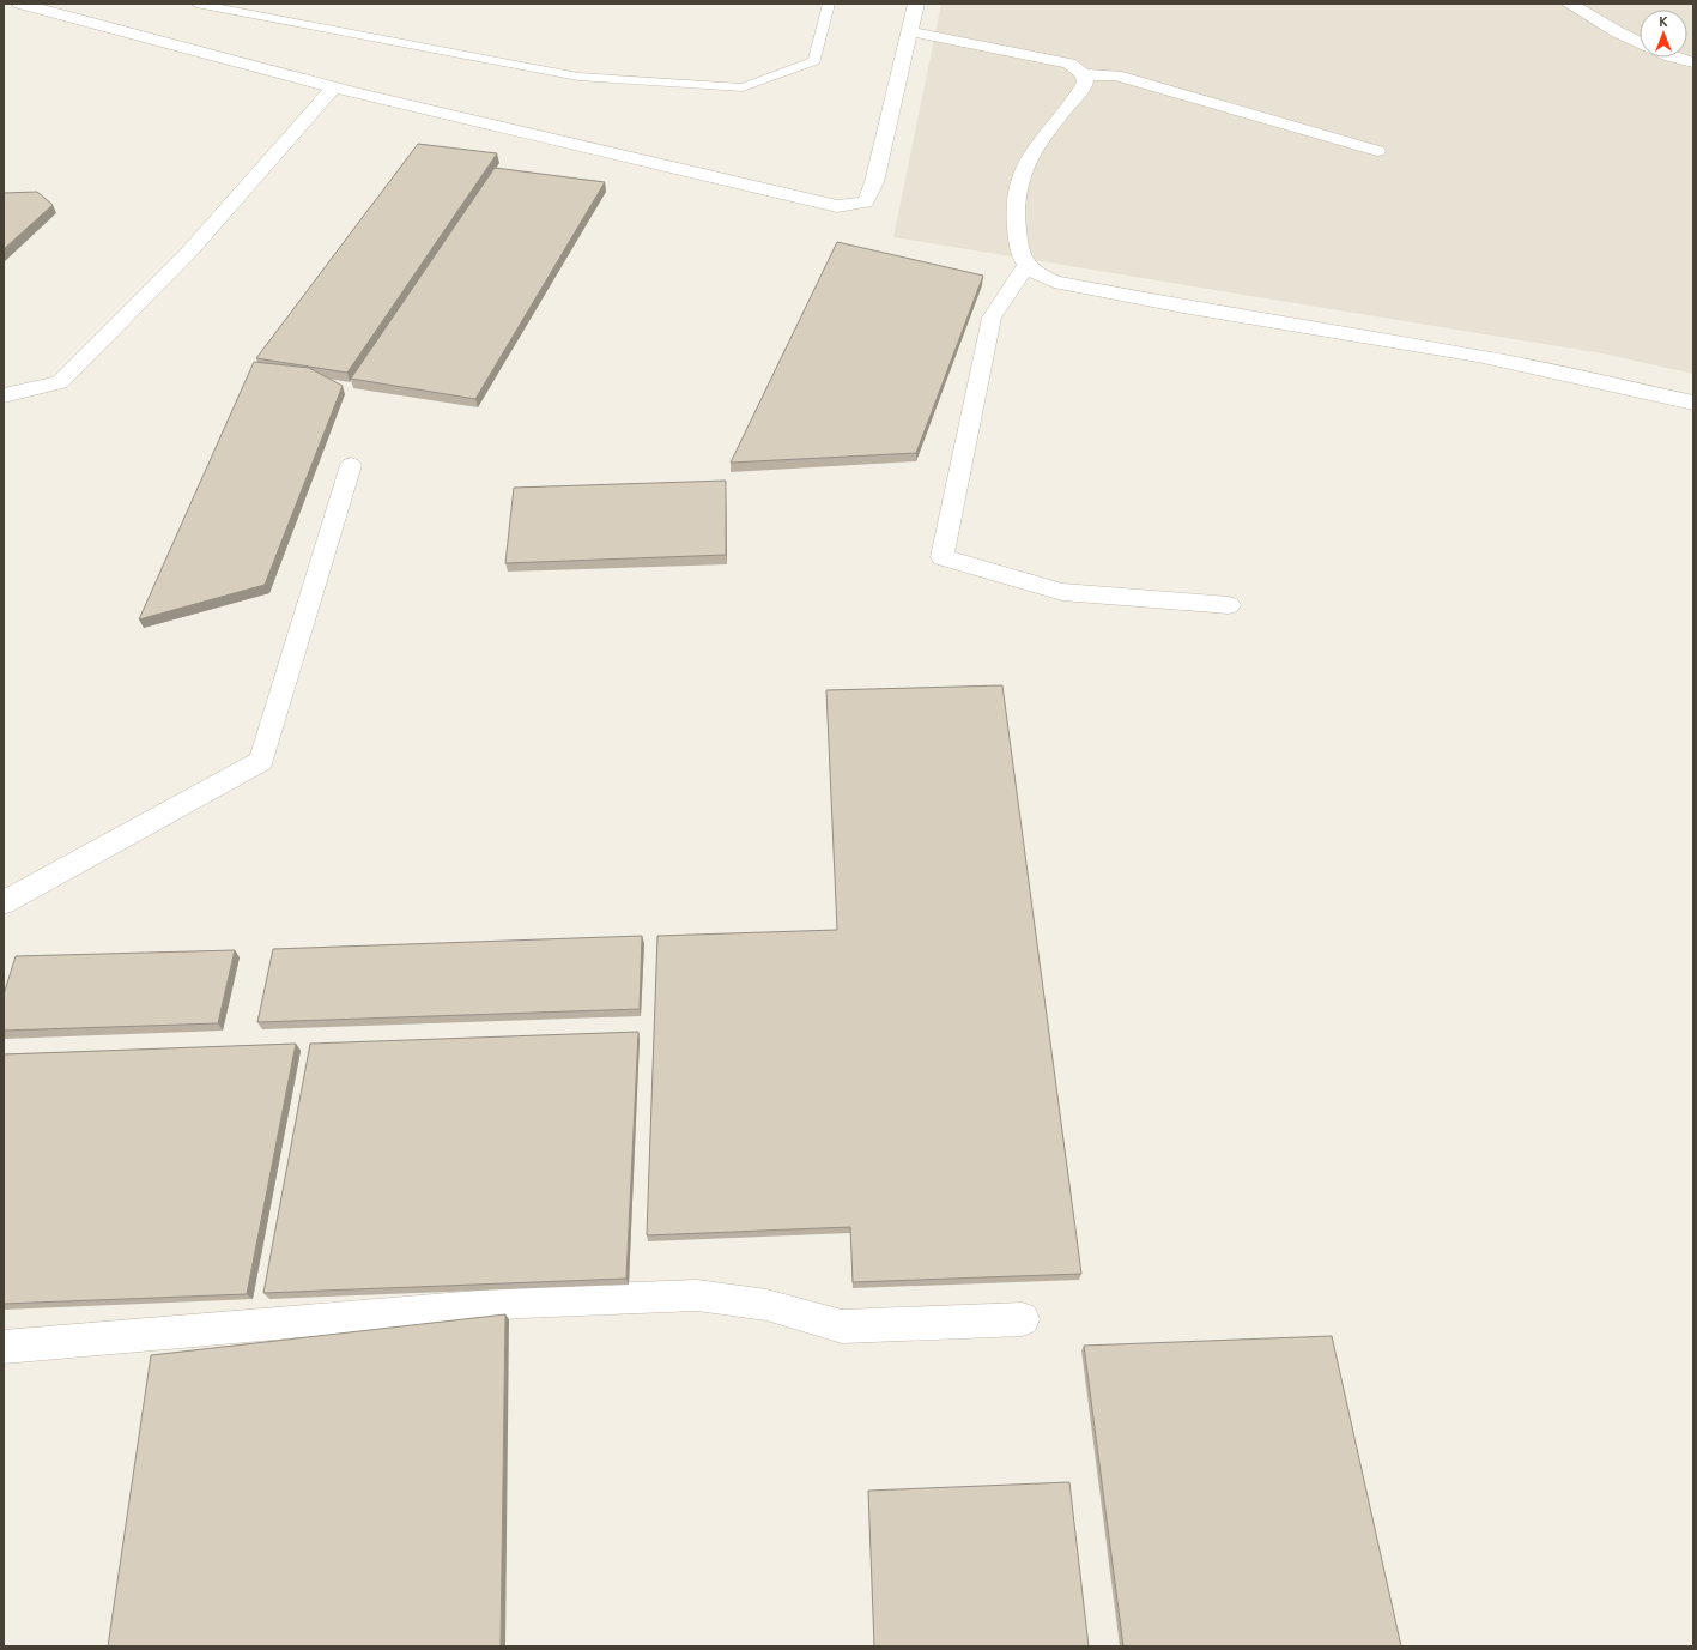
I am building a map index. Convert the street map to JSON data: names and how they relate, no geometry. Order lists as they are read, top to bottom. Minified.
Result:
{"north":"top"}
